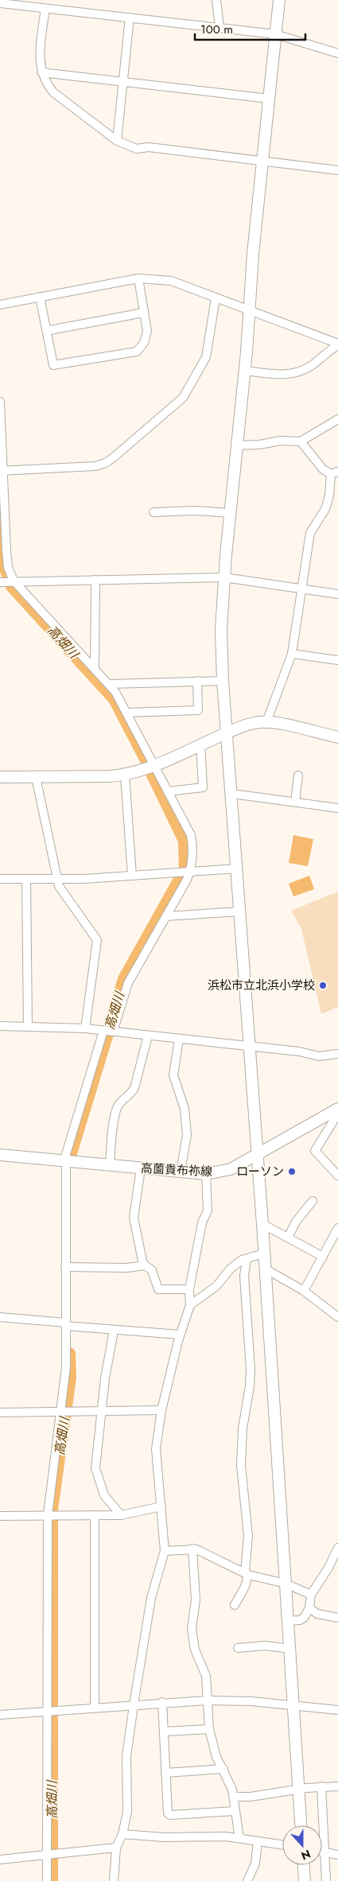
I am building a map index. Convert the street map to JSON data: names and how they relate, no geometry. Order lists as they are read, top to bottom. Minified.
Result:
{"streets":{"street":["高薗貴布祢線"]},"water":["高畑川"],"places":["浜松市立北浜小学校","ローソン"],"scale_bar":"100 m","north":"bottom"}
